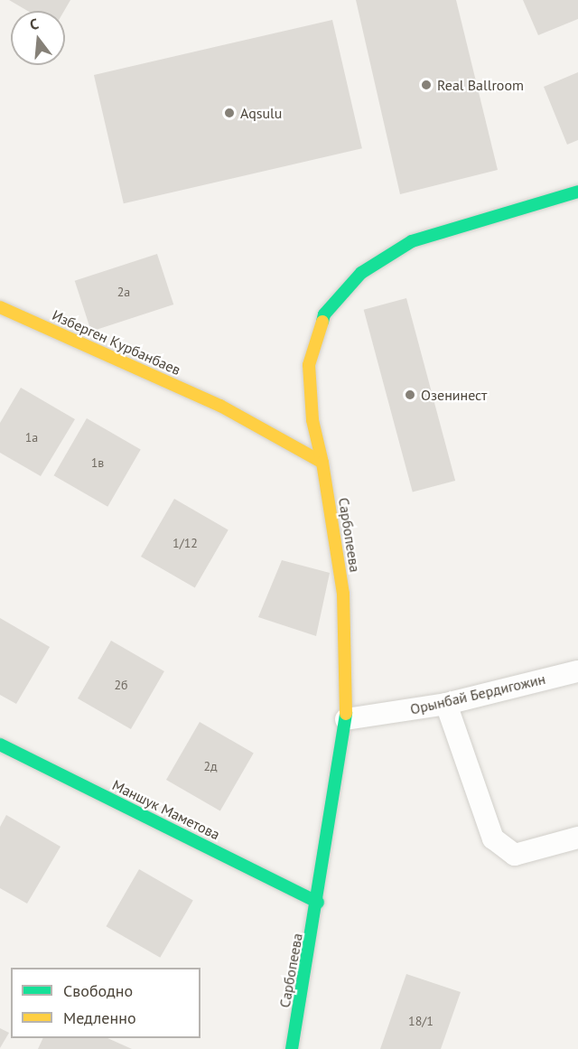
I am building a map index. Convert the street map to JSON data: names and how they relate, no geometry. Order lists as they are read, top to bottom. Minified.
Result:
{"streets":{"street":["Изберген Курбанбаев","Сарбопеева","Орынбай Бердигожин","Маншук Маметова"]},"crossings":[["Изберген Курбанбаев","Сарбопеева"],["Сарбопеева","Орынбай Бердигожин"],["Сарбопеева","Маншук Маметова"]],"places":["Real Ballroom","Aqsulu","Озенинест"],"house_numbers":["2а","1а","1в","1/12","2б","2д","18/1"],"legend":["Свободно","Медленно"],"north":"top"}
